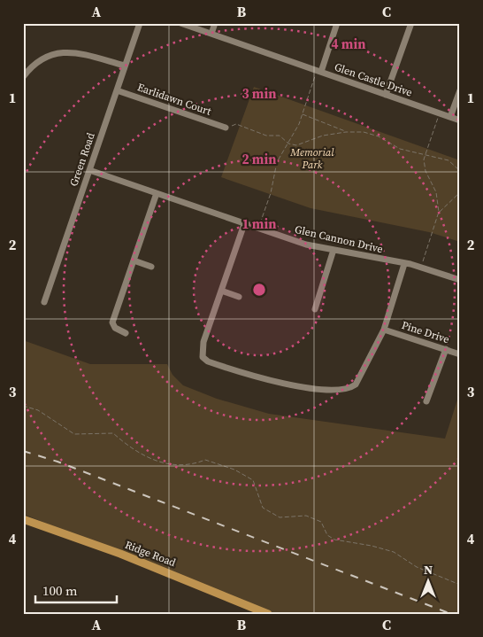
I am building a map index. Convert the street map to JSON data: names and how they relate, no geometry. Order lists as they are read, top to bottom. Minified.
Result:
{"streets":{"main road":["Ridge Road"],"street":["Glen Castle Drive","Earlidawn Court","Green Road","Glen Cannon Drive","Pine Drive"]},"crossings":[["Earlidawn Court","Green Road"],["Green Road","Glen Cannon Drive"]],"parks":["Memorial Park"],"scale_bar":"100 m","north":"top","grid":{"columns":["A","B","C"],"rows":["1","2","3","4"]},"rings":["4 min","3 min","2 min","1 min"]}
